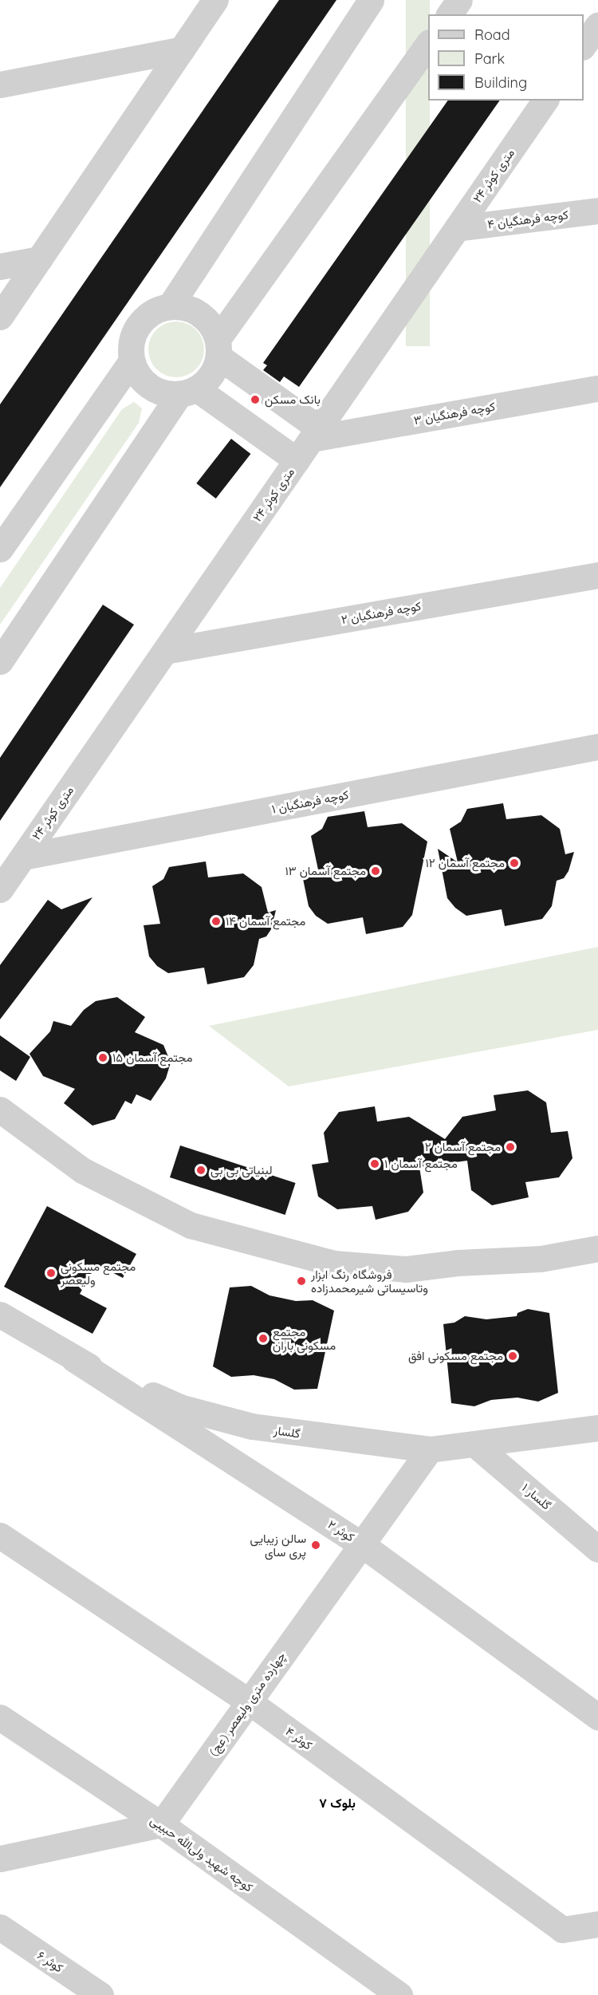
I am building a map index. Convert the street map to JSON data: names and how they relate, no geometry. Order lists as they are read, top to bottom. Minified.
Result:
{"streets":{"street":["۲۴ متری کوثر","کوچه فرهنگیان ۴","کوچه فرهنگیان ۳","کوچه فرهنگیان ۲","کوچه فرهنگیان ۱","گلسار","گلسار ۱","کوثر ۲","چهارده متری ولیعصر (عج)","کوثر ۴","کوچه شهید ولی‌الله حبیبی","کوثر ۶"]},"crossings":[["۲۴ متری کوثر","کوچه فرهنگیان ۴"],["۲۴ متری کوثر","کوچه فرهنگیان ۳"],["۲۴ متری کوثر","کوچه فرهنگیان ۲"],["۲۴ متری کوثر","کوچه فرهنگیان ۱"],["گلسار","گلسار ۱"],["گلسار","کوثر ۲"],["گلسار","چهارده متری ولیعصر (عج)"],["کوثر ۲","چهارده متری ولیعصر (عج)"],["چهارده متری ولیعصر (عج)","کوثر ۴"],["چهارده متری ولیعصر (عج)","کوچه شهید ولی‌الله حبیبی"]],"districts":["بلوک ۷"],"places":["بانک مسکن","مجتمع آسمان ۱۲","مجتمع آسمان ۱۳","مجتمع آسمان ۱۴","مجتمع آسمان ۱۵","مجتمع آسمان ۲","مجتمع آسمان ۱","لبنیاتی بی بی","مجتمع مسکونی ولیعصر","فروشگاه رنگ ابزار وتاسیساتی شیرمحمدزاده","مجتمع مسکونی باران","مجتمع مسکونی افق","سالن زیبایی پری سای"],"legend":["Road","Park","Building"]}
